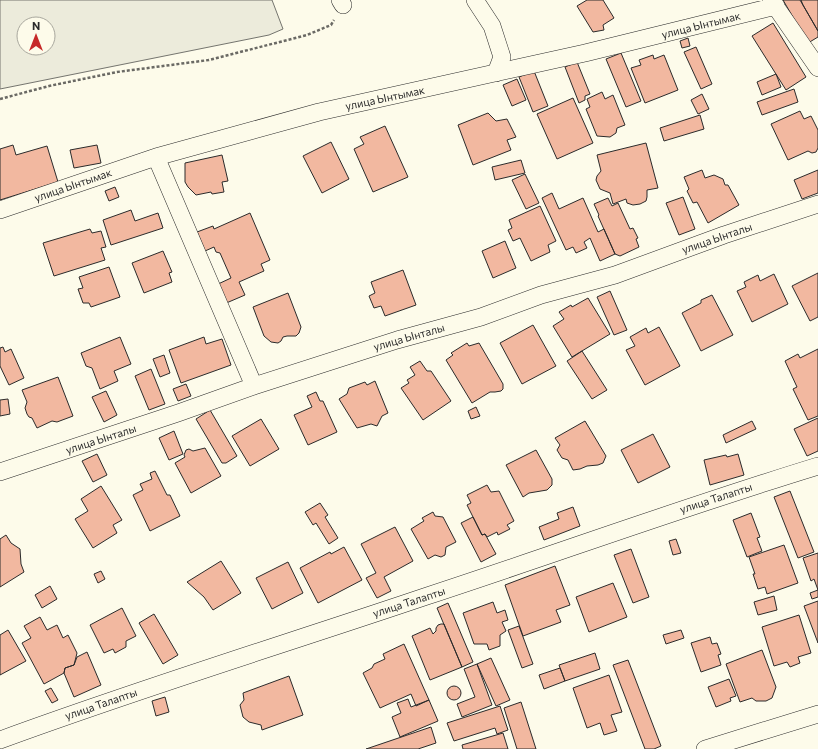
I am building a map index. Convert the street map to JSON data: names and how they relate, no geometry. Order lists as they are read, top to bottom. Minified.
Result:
{"streets":{"street":["улица Ынтымак","улица Ынталы","улица Талапты"]},"north":"top"}
